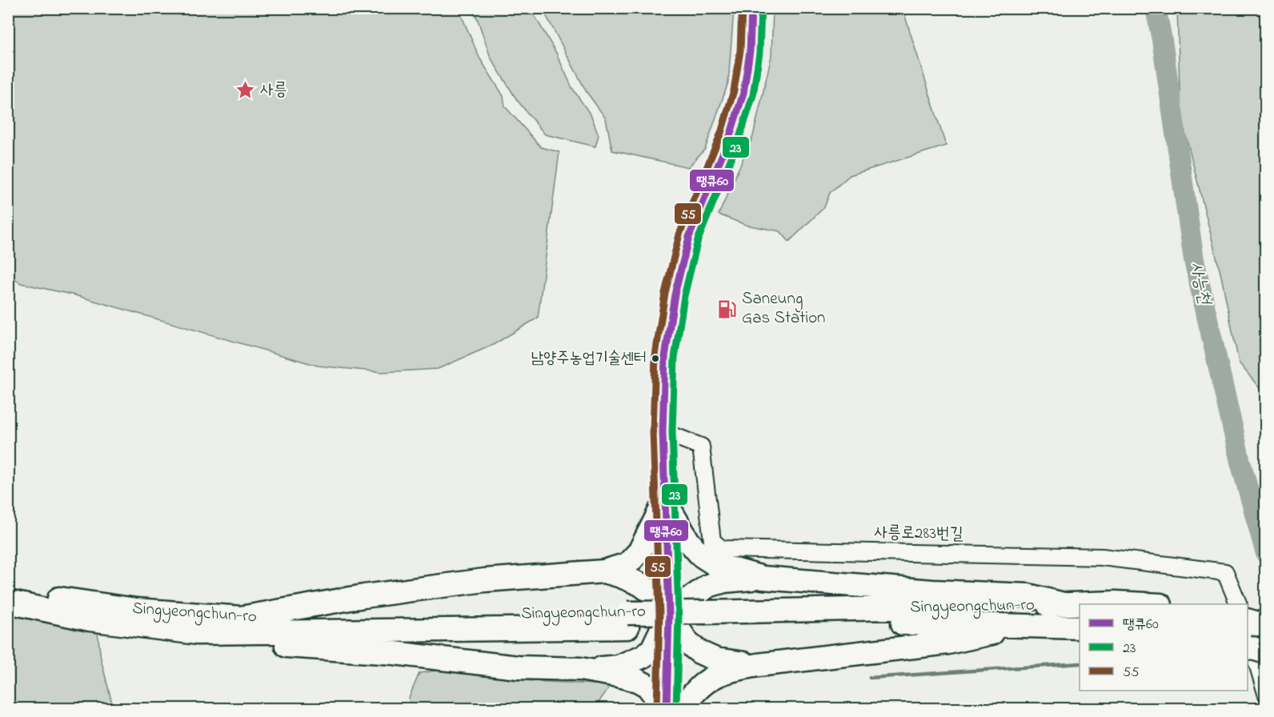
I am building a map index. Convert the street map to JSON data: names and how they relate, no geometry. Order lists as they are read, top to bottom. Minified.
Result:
{"streets":{"highway":["Singyeongchun-ro"],"street":["사릉로283번길"]},"water":["사능천"],"places":{"place":["사릉"],"fuel station":["Saneung Gas Station"],"other":["남양주농업기술센터"]},"lines":["transit line 땡큐60","transit line 23","transit line 55"],"legend":["땡큐60","23","55"]}
